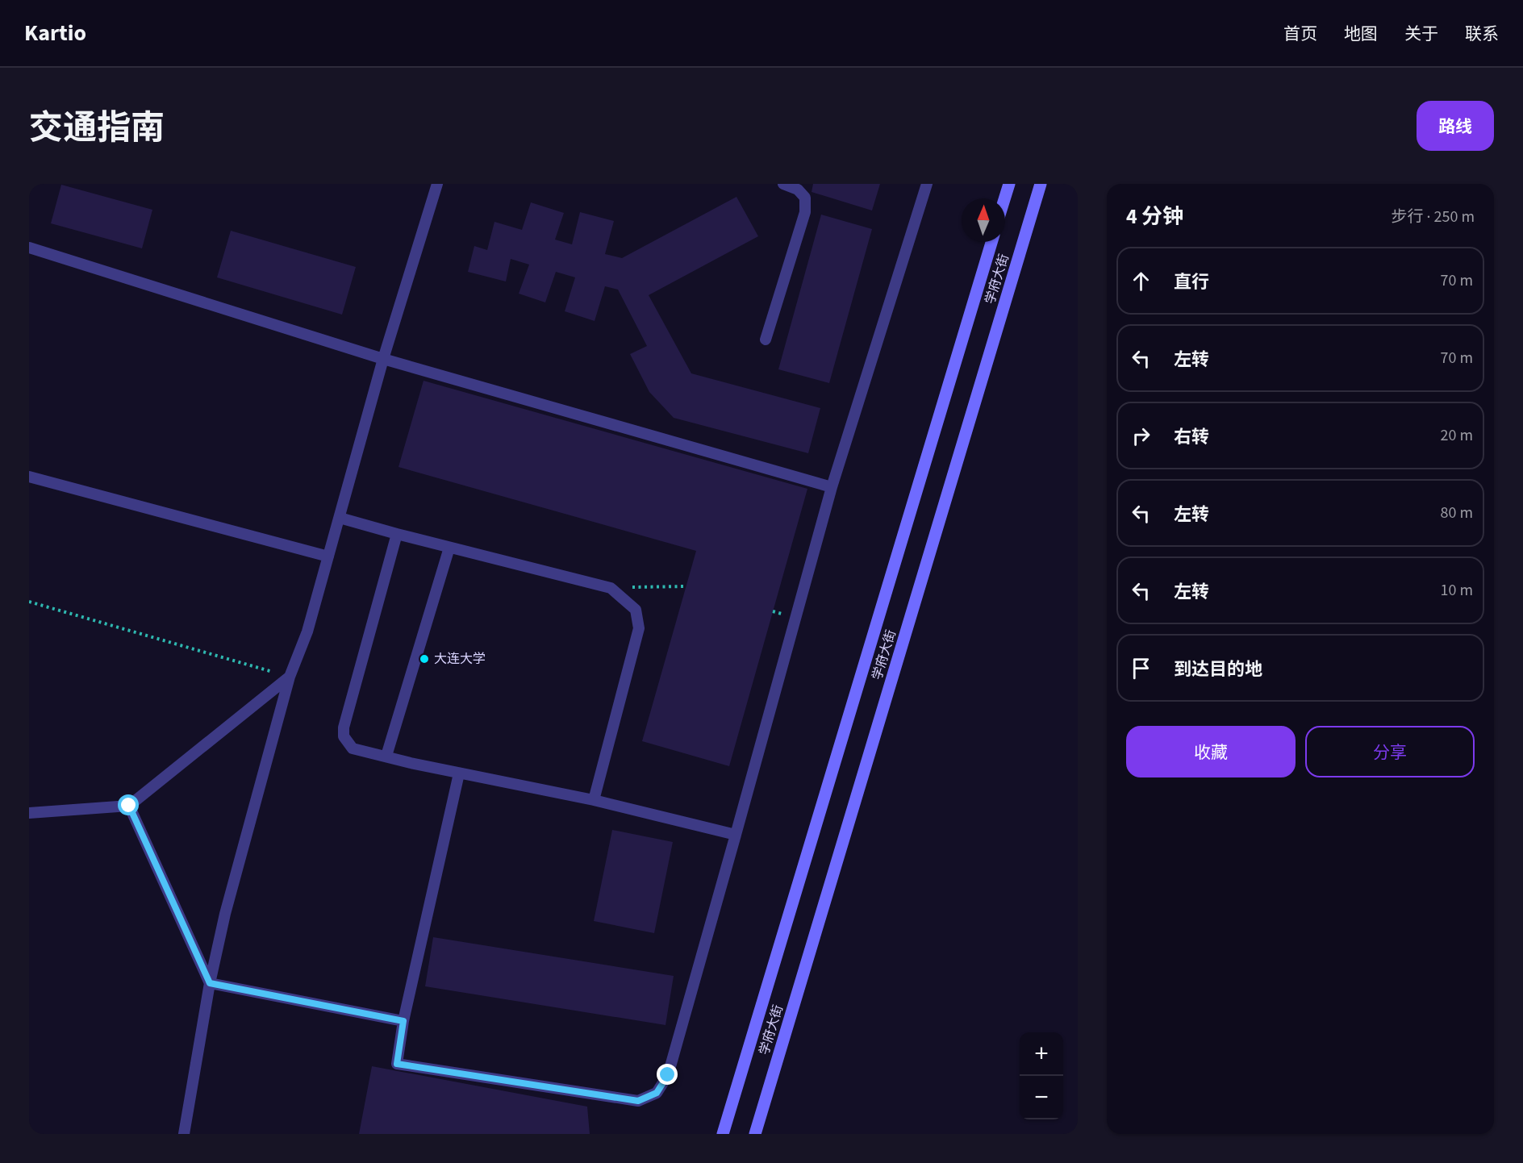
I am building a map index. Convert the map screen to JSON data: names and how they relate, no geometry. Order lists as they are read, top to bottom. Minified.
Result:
{"streets":{"main road":["学府大街"]},"places":["大连大学"],"north":"top","page":{"header":"Kartio","nav":["首页","地图","关于","联系"],"title":"交通指南","buttons":["路线",["收藏","分享"]],"heading":["4 分钟","步行 · 250 m"],"list":[["直行","70 m"],["左转","70 m"],["右转","20 m"],["左转","80 m"],["左转","10 m"],"到达目的地"],"map_buttons":["+","−"]}}
